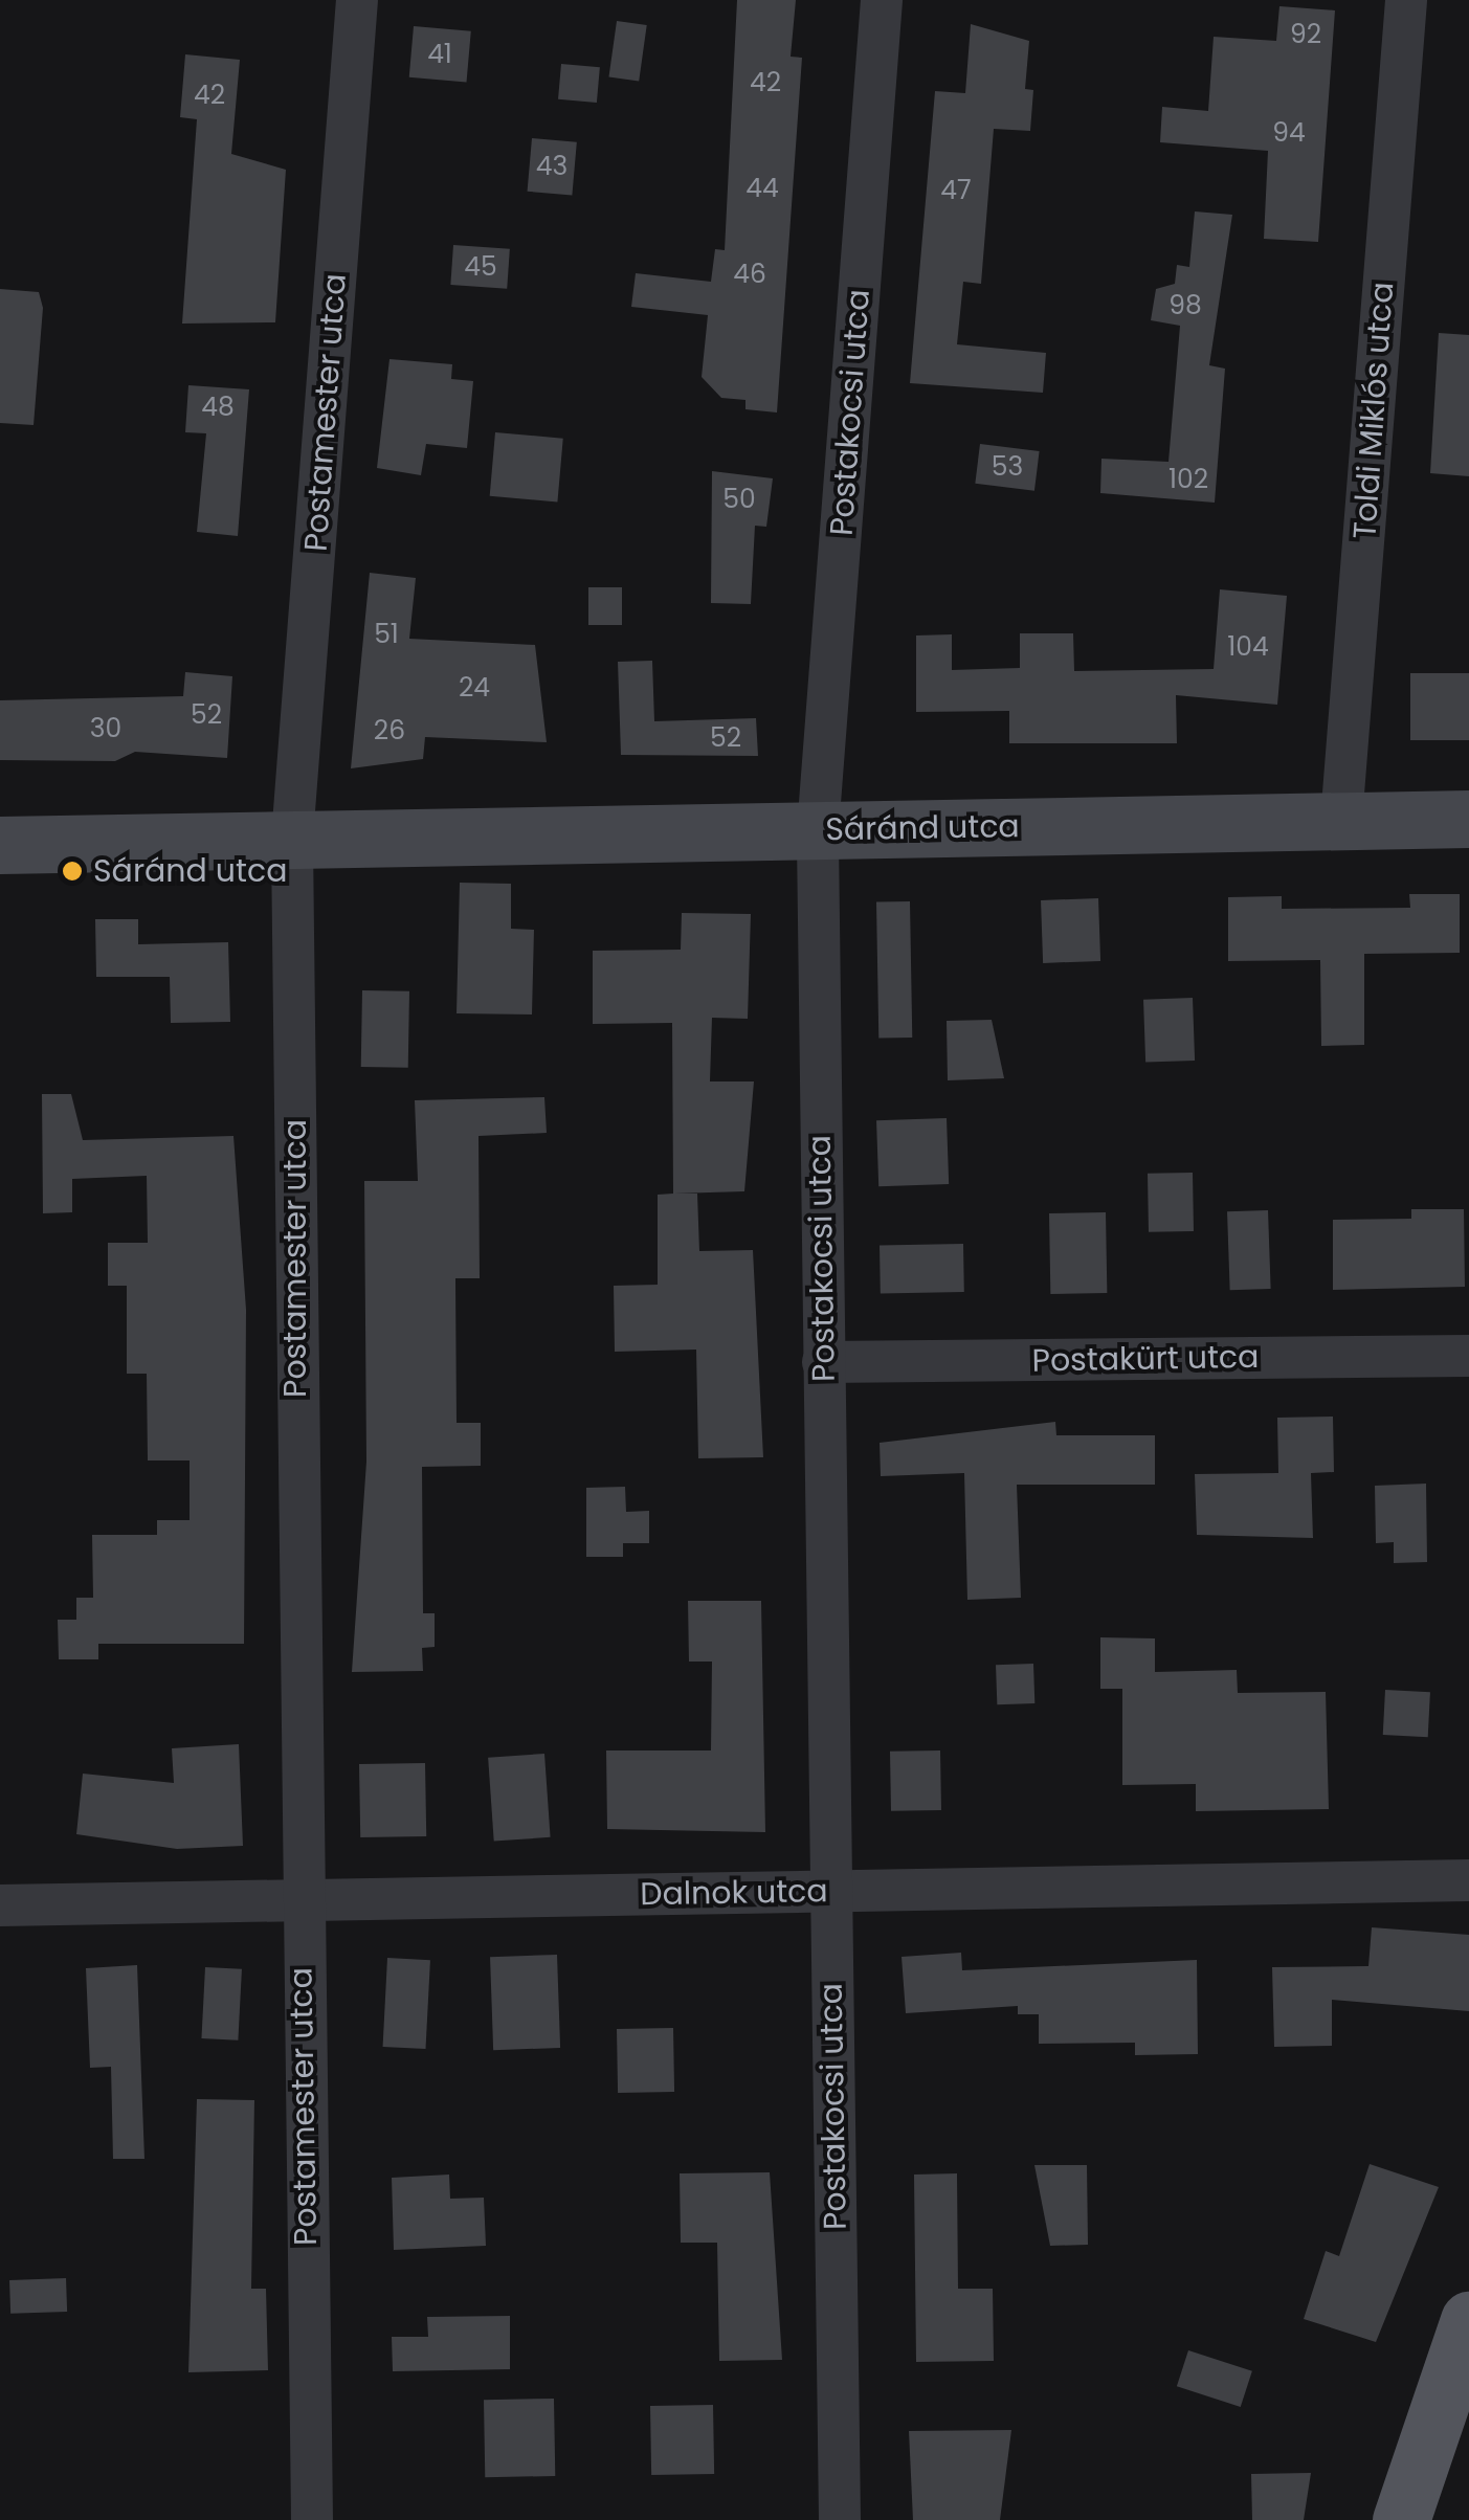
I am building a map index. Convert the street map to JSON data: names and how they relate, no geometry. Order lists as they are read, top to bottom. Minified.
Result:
{"streets":{"street":["Toldi Miklós utca","Postamester utca","Postakocsi utca","Sáránd utca","Postakürt utca","Dalnok utca"]},"crossings":[["Toldi Miklós utca","Sáránd utca"],["Postamester utca","Sáránd utca"],["Postamester utca","Dalnok utca"],["Postakocsi utca","Sáránd utca"],["Postakocsi utca","Postakürt utca"],["Postakocsi utca","Dalnok utca"]],"places":["Sáránd utca"],"house_numbers":["92","41","42","42","94","43","44","47","45","46","98","48","53","102","50","51","104","24","52","30","26","52"]}
